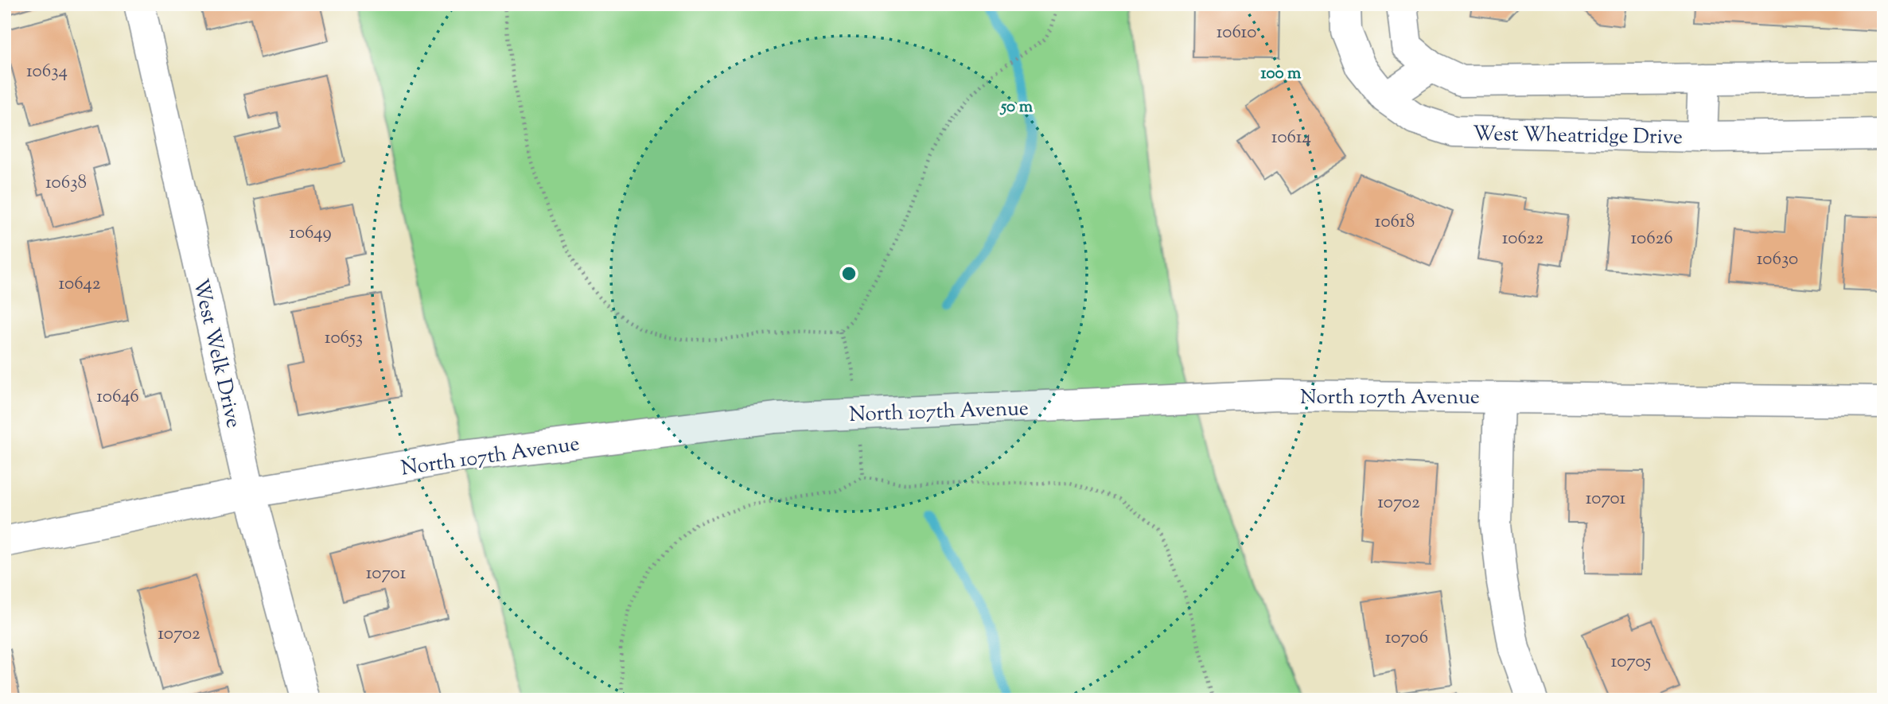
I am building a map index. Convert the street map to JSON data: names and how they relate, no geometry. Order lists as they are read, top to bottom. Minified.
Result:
{"streets":{"street":["West Wheatridge Drive","West Welk Drive","North 107th Avenue"]},"crossings":[["West Welk Drive","North 107th Avenue"]],"house_numbers":["10610","10634","10614","10638","10618","10649","10622","10626","10630","10642","10653","10646","10701","10702","10701","10702","10706","10705"],"rings":["100 m","50 m"]}
